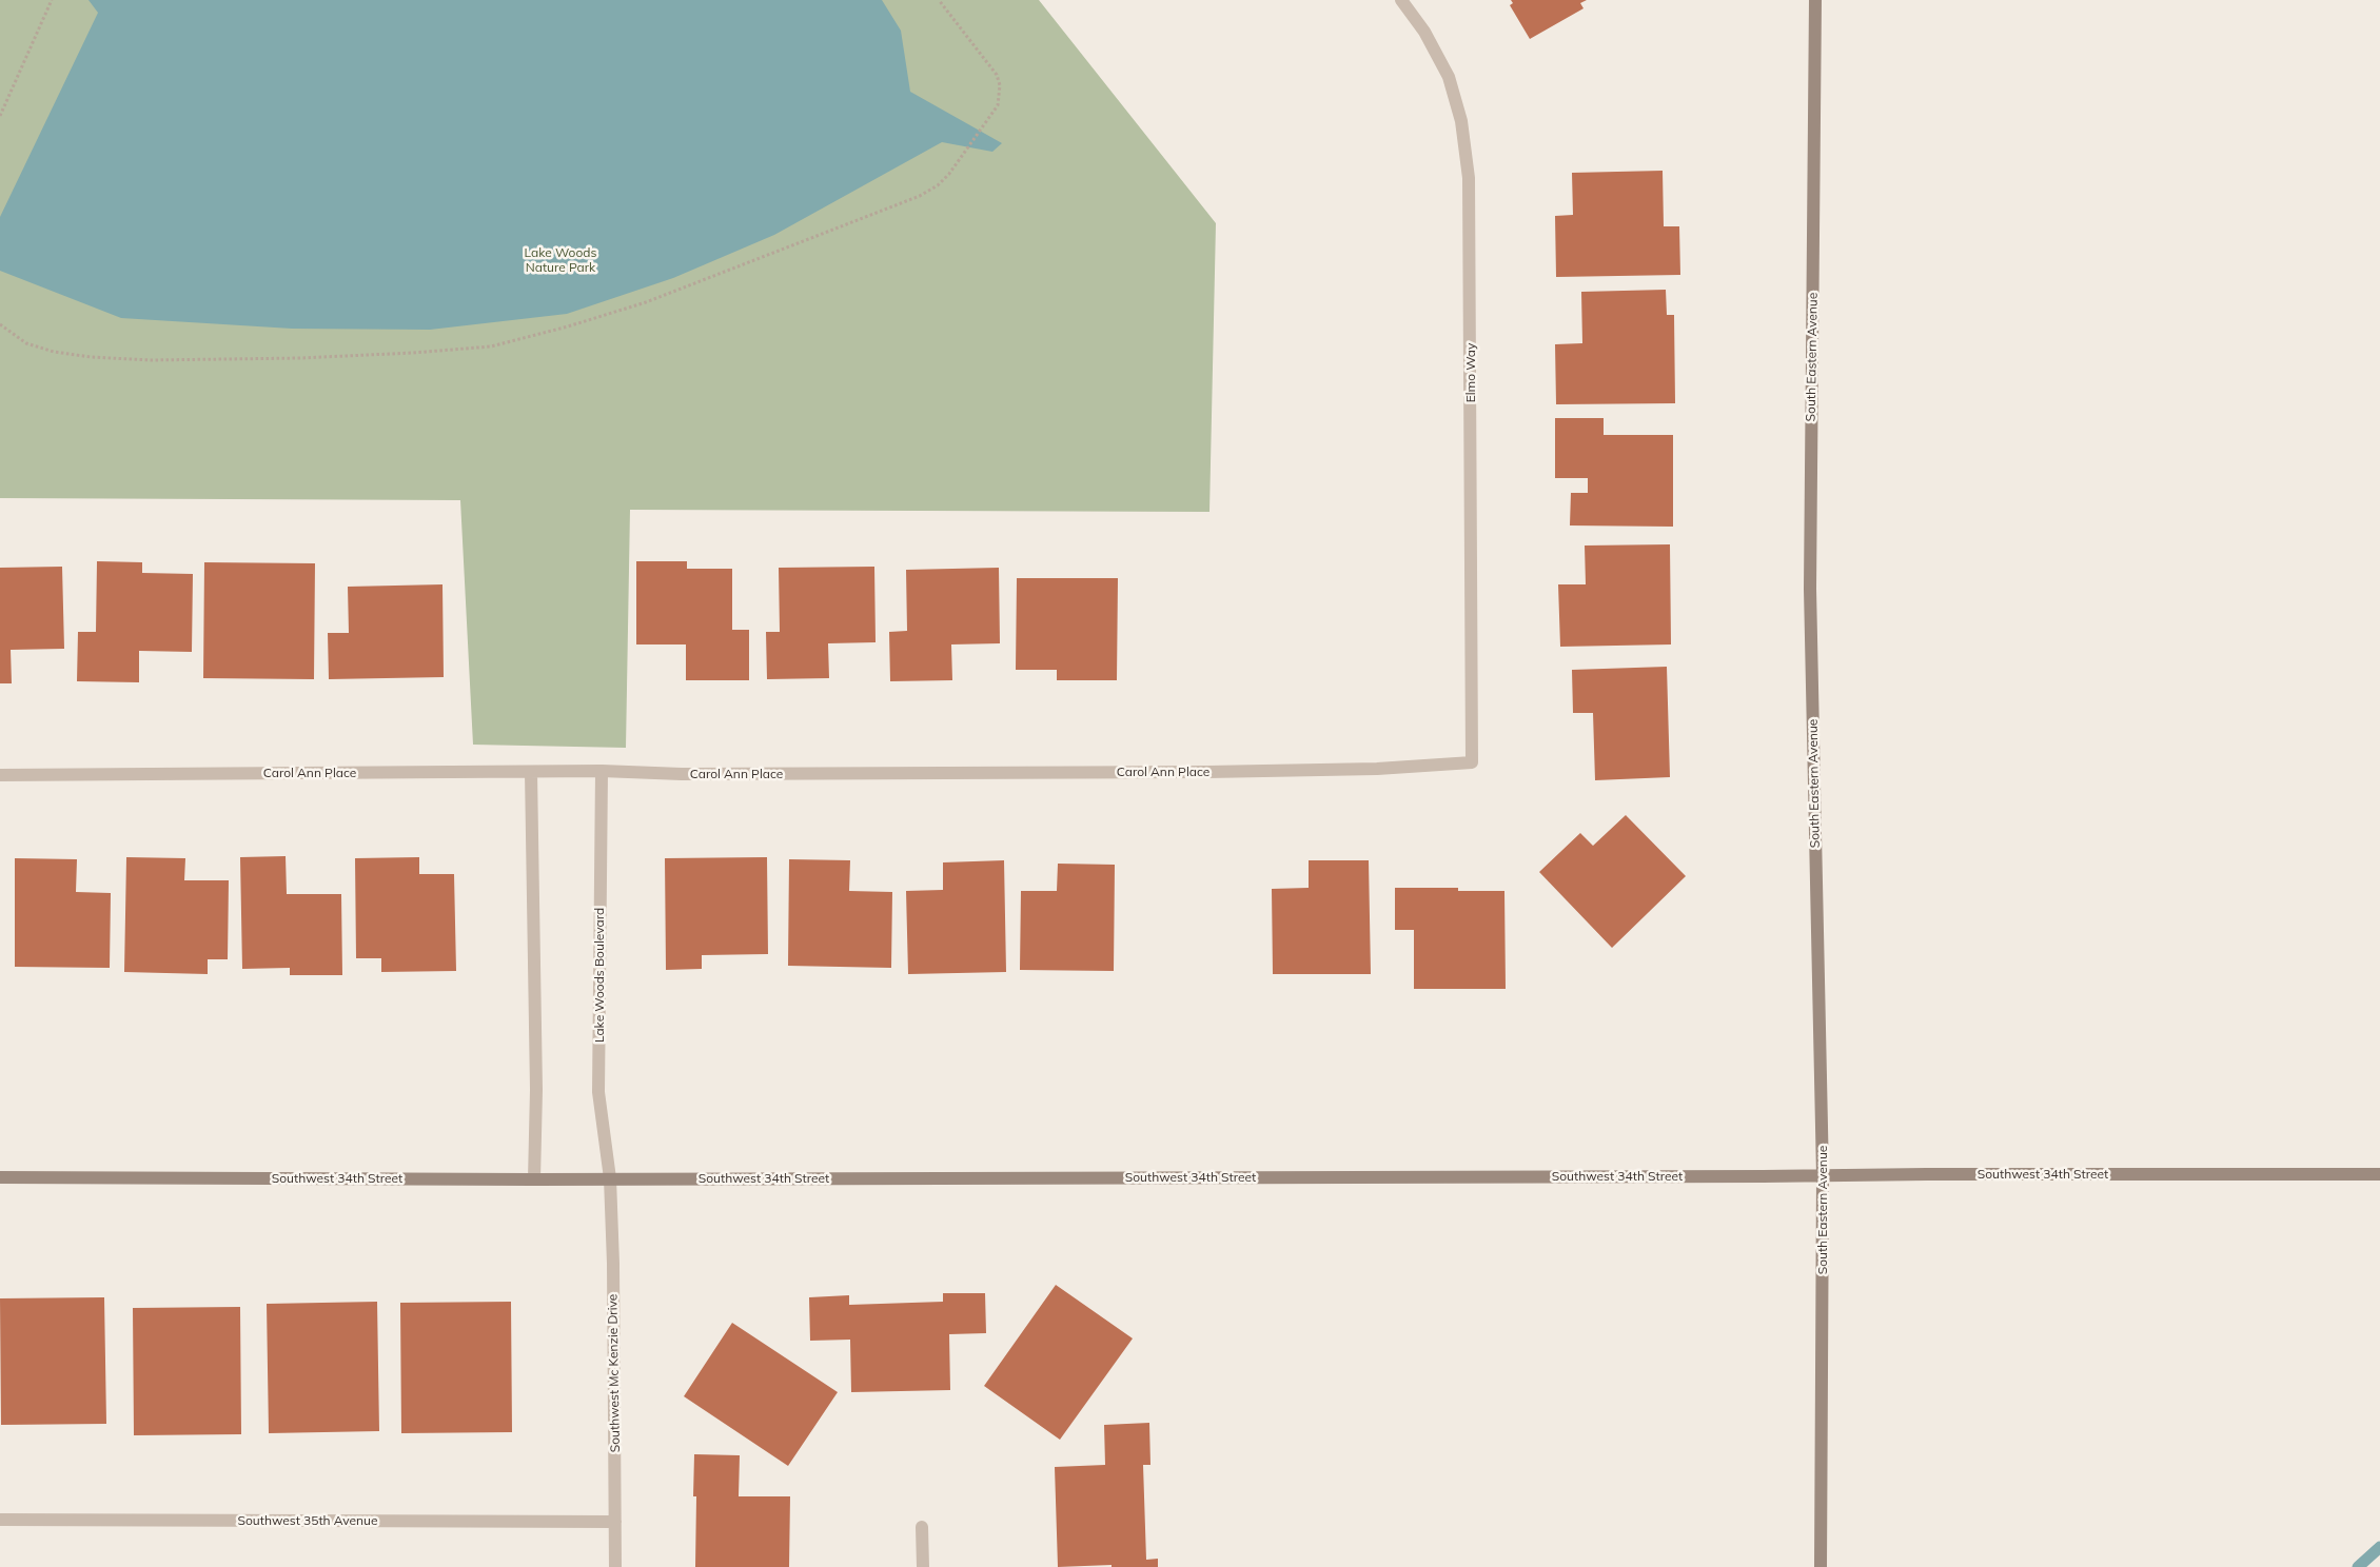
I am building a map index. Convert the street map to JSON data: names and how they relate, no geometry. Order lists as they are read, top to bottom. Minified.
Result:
{"streets":{"street":["South Eastern Avenue","Elmo Way","Carol Ann Place","Lake Woods Boulevard","Southwest 34th Street","Southwest Mc Kenzie Drive","Southwest 35th Avenue"]},"crossings":[["South Eastern Avenue","Southwest 34th Street"],["Elmo Way","Carol Ann Place"],["Carol Ann Place","Lake Woods Boulevard"],["Lake Woods Boulevard","Southwest 34th Street"],["Lake Woods Boulevard","Southwest Mc Kenzie Drive"],["Southwest 34th Street","Southwest Mc Kenzie Drive"],["Southwest Mc Kenzie Drive","Southwest 35th Avenue"]],"parks":["Lake Woods Nature Park"]}
